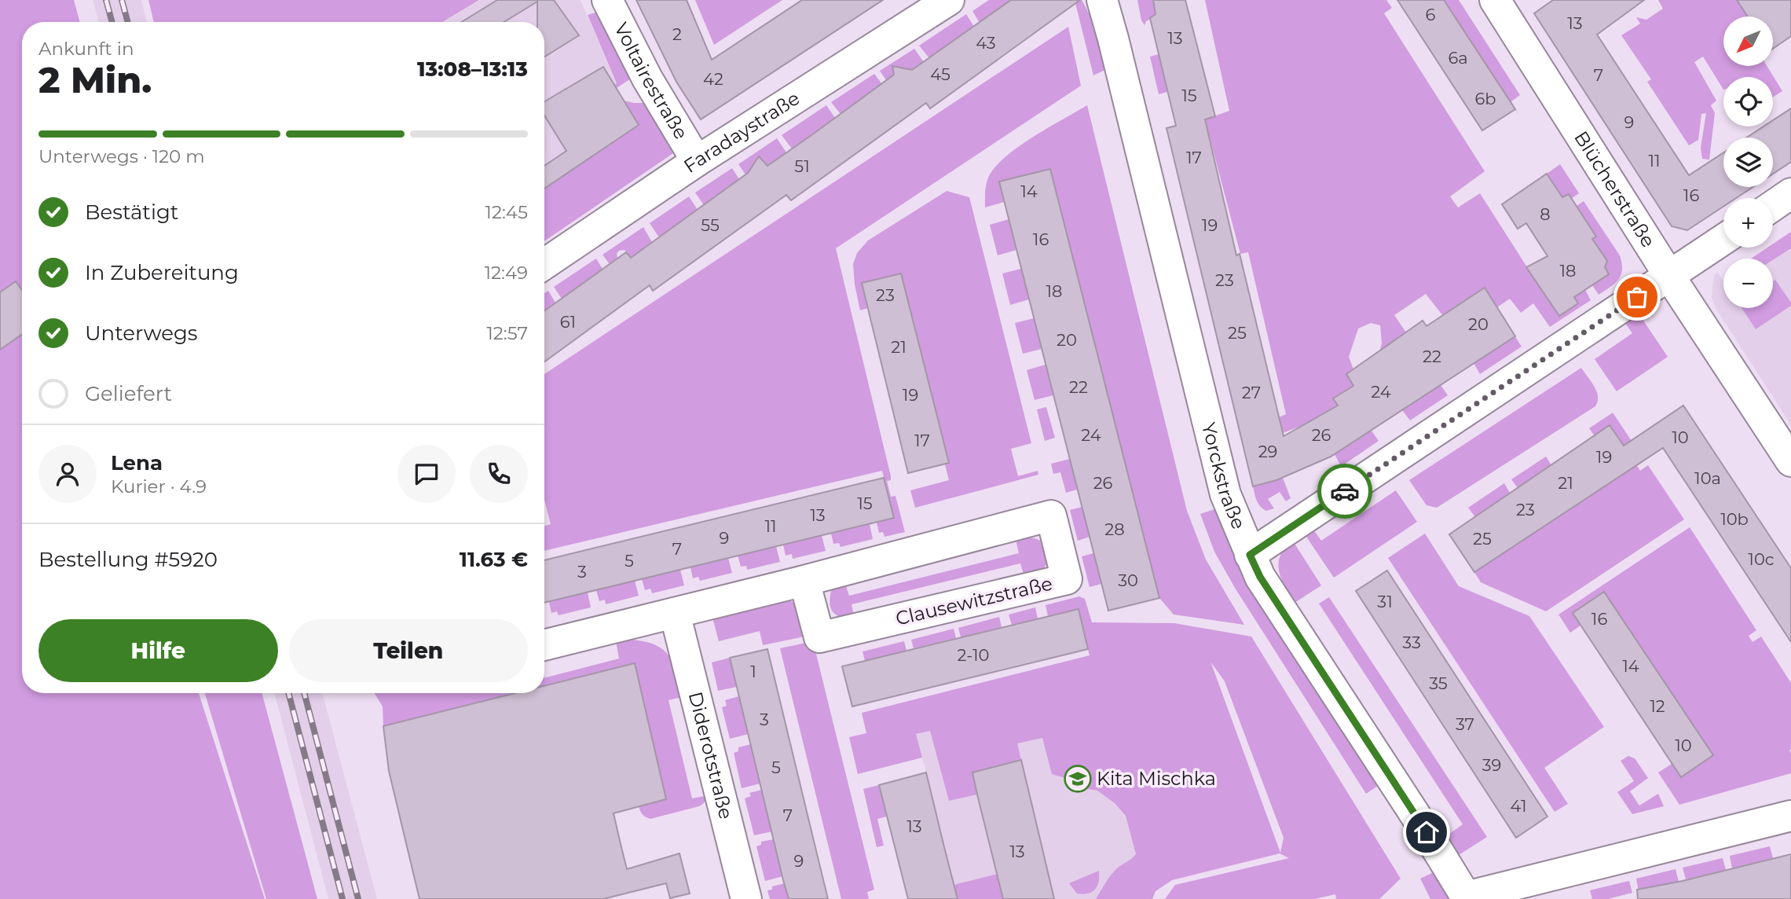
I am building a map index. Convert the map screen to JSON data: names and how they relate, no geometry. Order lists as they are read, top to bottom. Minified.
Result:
{"streets":{"street":["Voltairestraße","Faradaystraße","Blücherstraße","Yorckstraße","Clausewitzstraße","Diderotstraße"]},"crossings":[["Voltairestraße","Faradaystraße"],["Clausewitzstraße","Diderotstraße"]],"places":{"school or university":["Kita Mischka"]},"house_numbers":["6","13","2","13","43","6a","45","7","42","15","6b","9","17","11","51","14","16","8","55","19","16","18","23","18","23","61","20","25","20","21","22","22","24","27","19","24","26","10","17","29","19","10a","26","21","15","23","13","10b","11","28","9","25","7","10c","5","3","30","31","16","33","2-10","14","1","35","12","3","37","10","39","5","41","7","13","13","9"],"north":"bottom left","page":{"map_buttons":["+","−"],"heading":["2 Min.","Ankunft in","13:08–13:13"],"panel":["Lena","Kurier · 4.9","Bestellung #5920","11.63 €"],"bar":"Unterwegs · 120 m","list":[["Bestätigt","12:45"],["In Zubereitung","12:49"],["Unterwegs","12:57"],"Geliefert"],"buttons":["Hilfe","Teilen"]}}
